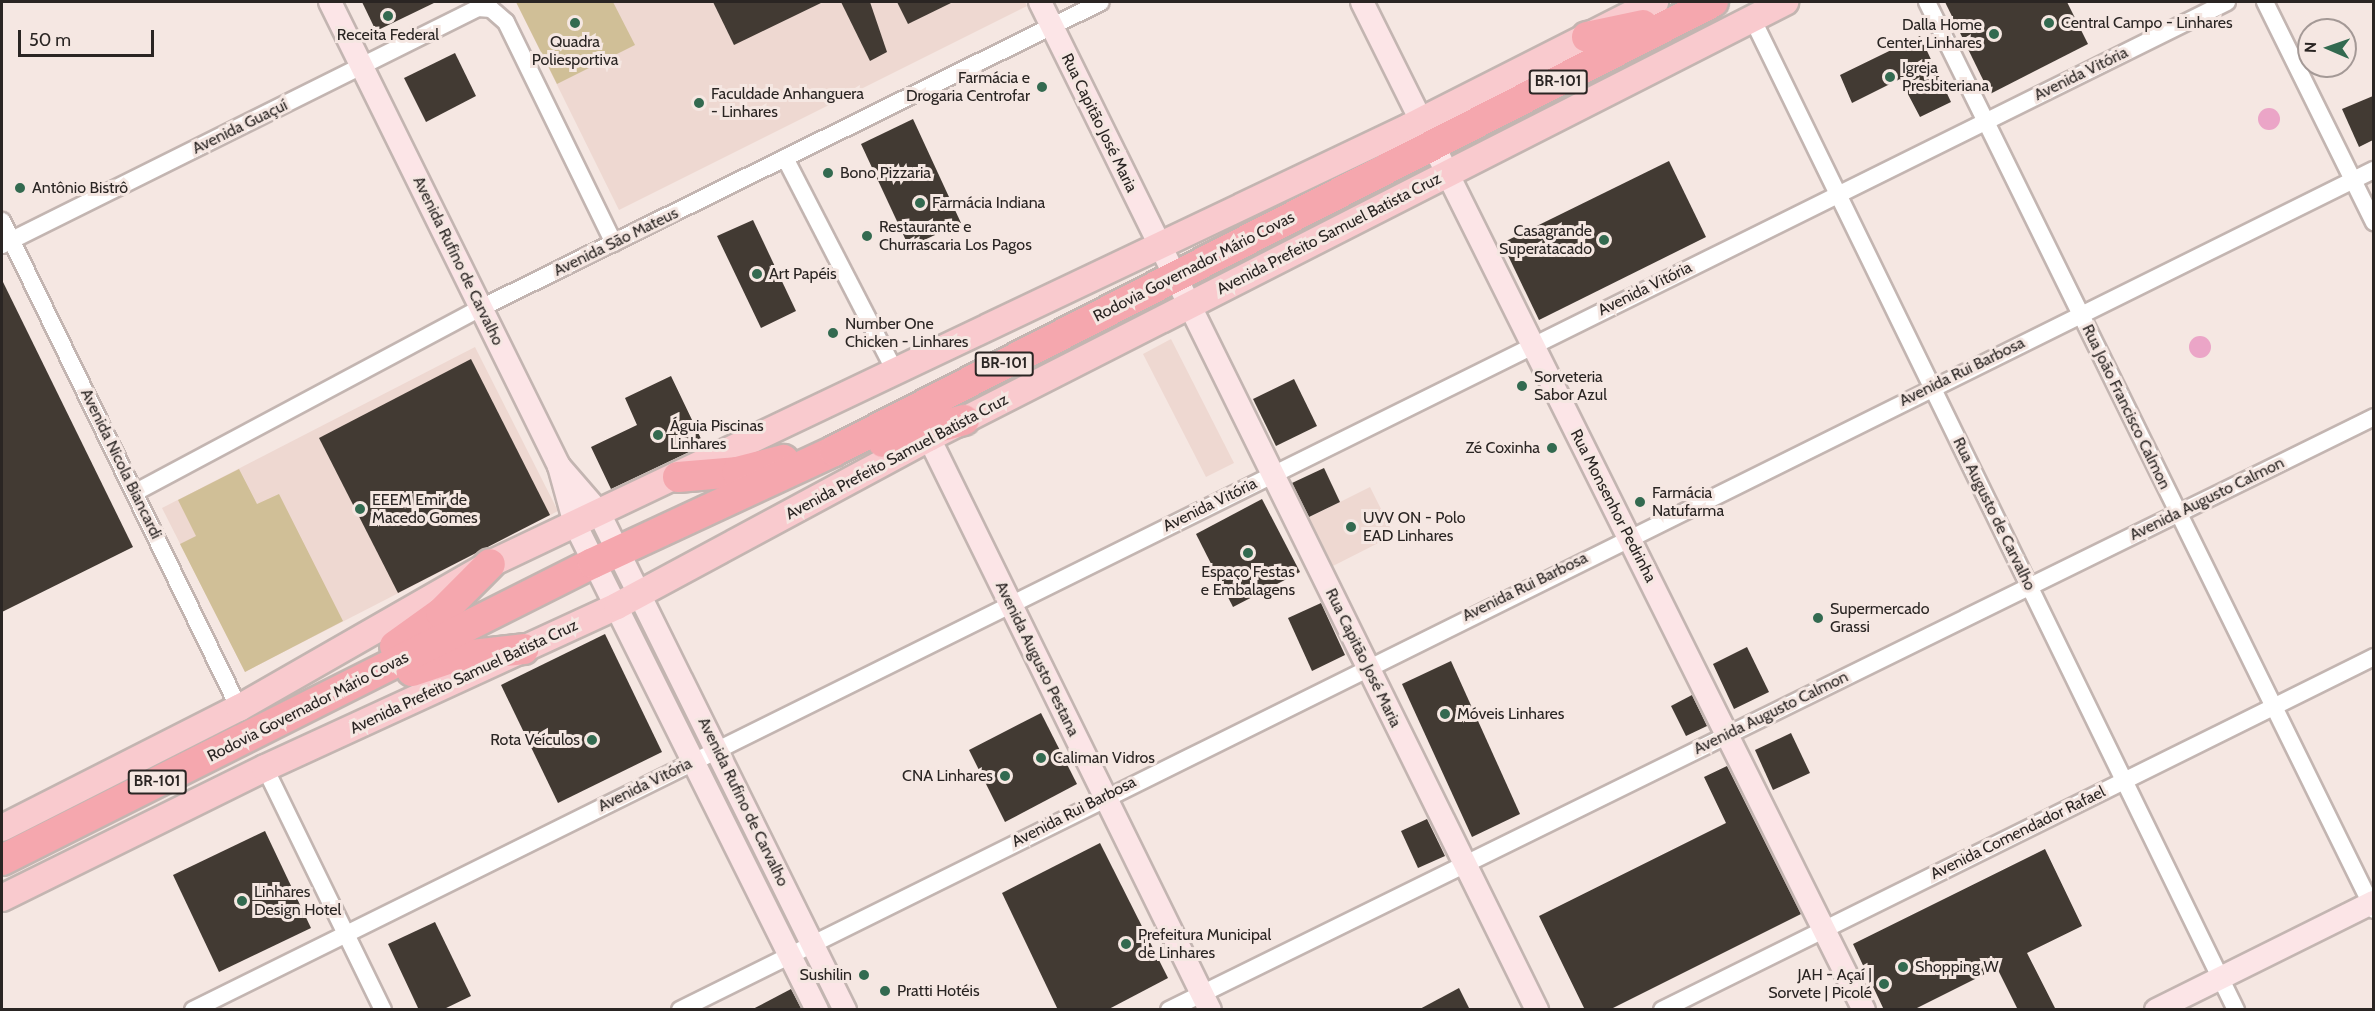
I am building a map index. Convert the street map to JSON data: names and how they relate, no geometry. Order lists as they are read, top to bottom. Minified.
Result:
{"streets":{"highway":["BR-101","Rodovia Governador Mário Covas"],"main road":["Avenida Prefeito Samuel Batista Cruz"],"street":["Avenida Vitória","Rua Capitão José Maria","Avenida Guaçuí","Avenida São Mateus","Avenida Rufino de Carvalho","Avenida Rui Barbosa","Rua João Francisco Calmon","Avenida Nicola Biancardi","Avenida Augusto Calmon","Rua Monsenhor Pedrinha","Rua Augusto de Carvalho","Avenida Augusto Pestana","Avenida Comendador Rafael"]},"crossings":[["Avenida Vitória","Rua Capitão José Maria"],["Avenida Vitória","Avenida Rufino de Carvalho"],["Avenida Vitória","Rua João Francisco Calmon"],["Avenida Vitória","Rua Monsenhor Pedrinha"],["Avenida Vitória","Rua Augusto de Carvalho"],["Avenida Vitória","Avenida Augusto Pestana"],["Rua Capitão José Maria","Avenida Prefeito Samuel Batista Cruz"],["Rua Capitão José Maria","Avenida São Mateus"],["Rua Capitão José Maria","Rodovia Governador Mário Covas"],["Rua Capitão José Maria","Avenida Rui Barbosa"],["Rua Capitão José Maria","Avenida Augusto Calmon"],["Avenida Guaçuí","Avenida São Mateus"],["Avenida Guaçuí","Avenida Rufino de Carvalho"],["Avenida Guaçuí","Avenida Nicola Biancardi"],["Avenida Prefeito Samuel Batista Cruz","Avenida Rufino de Carvalho"],["Avenida Prefeito Samuel Batista Cruz","Rua Monsenhor Pedrinha"],["Avenida Prefeito Samuel Batista Cruz","Rua Augusto de Carvalho"],["Avenida Prefeito Samuel Batista Cruz","Avenida Augusto Pestana"],["Avenida São Mateus","Avenida Rufino de Carvalho"],["Avenida São Mateus","Avenida Nicola Biancardi"],["Avenida Rufino de Carvalho","Rodovia Governador Mário Covas"],["Avenida Rufino de Carvalho","Avenida Rui Barbosa"],["Rodovia Governador Mário Covas","Rua Monsenhor Pedrinha"],["Avenida Rui Barbosa","Rua João Francisco Calmon"],["Avenida Rui Barbosa","Rua Monsenhor Pedrinha"],["Avenida Rui Barbosa","Rua Augusto de Carvalho"],["Avenida Rui Barbosa","Avenida Augusto Pestana"],["Rua João Francisco Calmon","Avenida Augusto Calmon"],["Rua João Francisco Calmon","Avenida Comendador Rafael"],["Avenida Augusto Calmon","Rua Monsenhor Pedrinha"],["Avenida Augusto Calmon","Rua Augusto de Carvalho"],["Avenida Augusto Calmon","Avenida Augusto Pestana"],["Rua Monsenhor Pedrinha","Avenida Comendador Rafael"],["Rua Augusto de Carvalho","Avenida Comendador Rafael"]],"places":["Receita Federal","Quadra Poliesportiva","Central Campo - Linhares","Dalla Home Center Linhares","Igreja Presbiteriana","Farmácia e Drogaria Centrofar","Faculdade Anhanguera - Linhares","Bono Pizzaria","Antônio Bistrô","Farmácia Indiana","Restaurante e Churrascaria Los Pagos","Casagrande Superatacado","Art Papéis","Number One Chicken - Linhares","Sorveteria Sabor Azul","Águia Piscinas Linhares","Zé Coxinha","Farmácia Natufarma","EEEM Emir de Macedo Gomes","UVV ON - Polo EAD Linhares","Espaço Festas e Embalagens","Supermercado Grassi","Móveis Linhares","Rota Veículos","Caliman Vidros","CNA Linhares","Linhares Design Hotel","Prefeitura Municipal de Linhares","Shopping W","Sushilin","JAH - Açaí | Sorvete | Picolé","Pratti Hotéis"],"scale_bar":"50 m","north":"left"}
